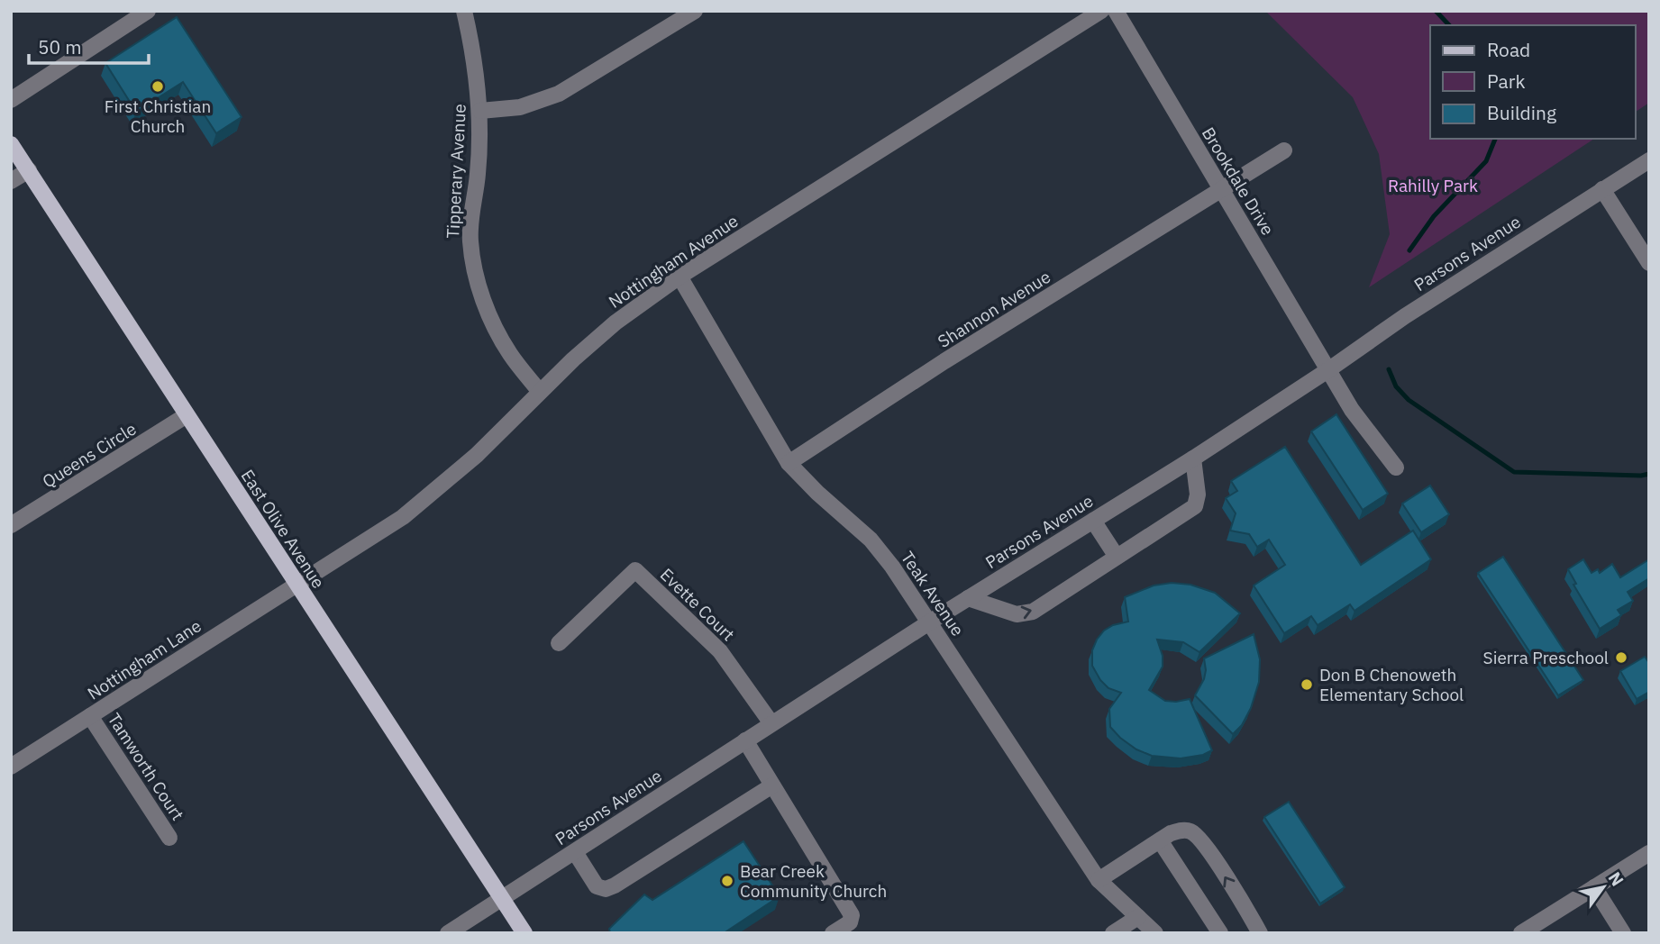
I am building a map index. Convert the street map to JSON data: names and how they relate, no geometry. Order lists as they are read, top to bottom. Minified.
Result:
{"streets":{"main road":["East Olive Avenue"],"street":["Tipperary Avenue","Brookdale Drive","Parsons Avenue","Nottingham Avenue","Shannon Avenue","Queens Circle","Teak Avenue","Evette Court","Nottingham Lane","Tamworth Court"]},"crossings":[["Tipperary Avenue","Nottingham Avenue"],["Brookdale Drive","Parsons Avenue"],["Brookdale Drive","Shannon Avenue"],["Parsons Avenue","East Olive Avenue"],["Parsons Avenue","Teak Avenue"],["Parsons Avenue","Evette Court"],["Nottingham Avenue","East Olive Avenue"],["Nottingham Avenue","Teak Avenue"],["Nottingham Avenue","Nottingham Lane"],["Shannon Avenue","Teak Avenue"],["Queens Circle","East Olive Avenue"],["East Olive Avenue","Nottingham Lane"],["Nottingham Lane","Tamworth Court"]],"parks":["Rahilly Park"],"places":["First Christian Church","Sierra Preschool","Don B Chenoweth Elementary School","Bear Creek Community Church"],"legend":["Road","Park","Building"],"scale_bar":"50 m","north":"top right"}
